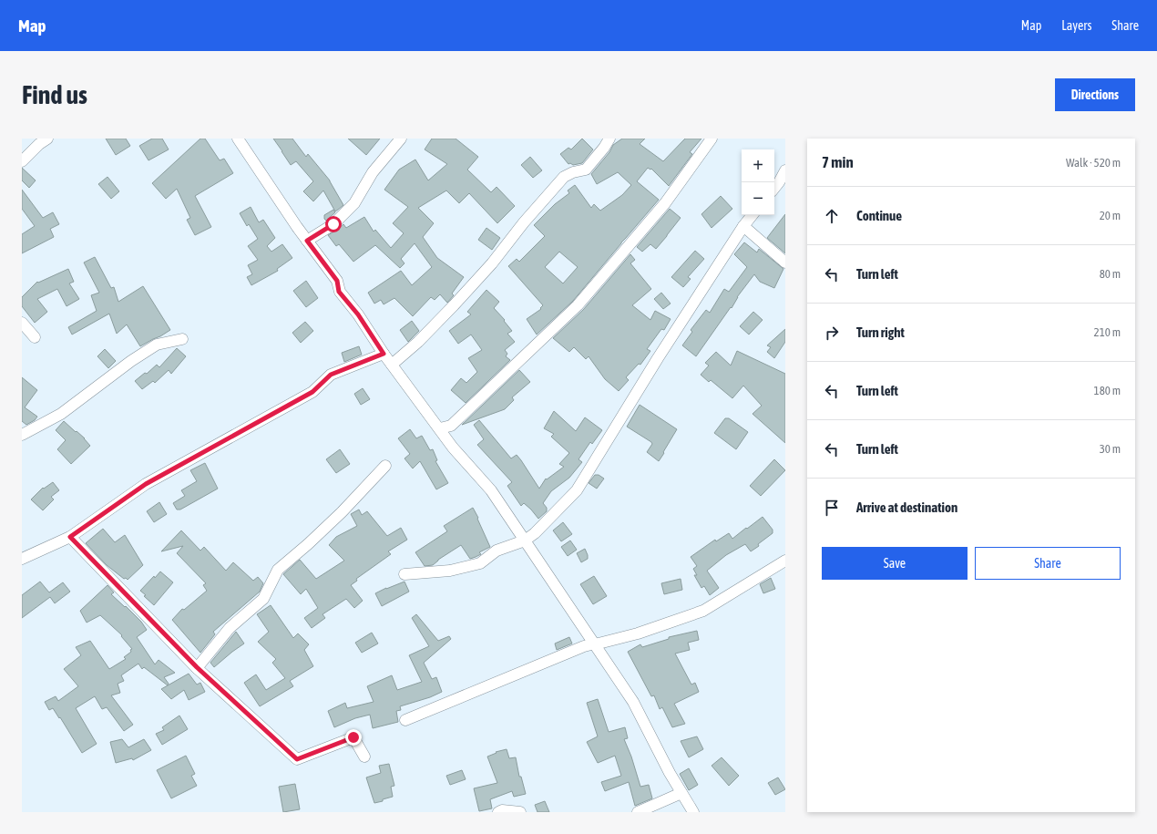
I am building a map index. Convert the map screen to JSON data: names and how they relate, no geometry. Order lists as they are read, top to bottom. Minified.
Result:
{"page":{"header":"Map","nav":["Map","Layers","Share"],"buttons":["Directions",["Save","Share"]],"title":"Find us","heading":["7 min","Walk · 520 m"],"map_buttons":["+","−"],"list":[["Continue","20 m"],["Turn left","80 m"],["Turn right","210 m"],["Turn left","180 m"],["Turn left","30 m"],"Arrive at destination"]}}
